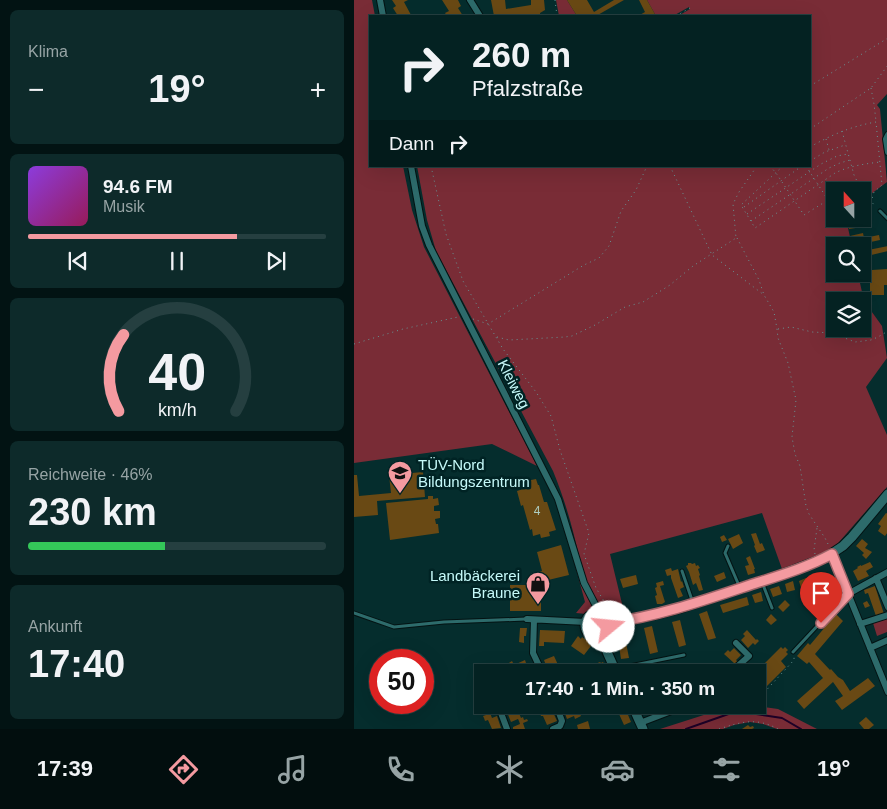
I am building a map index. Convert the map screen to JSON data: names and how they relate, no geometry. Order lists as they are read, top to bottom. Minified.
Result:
{"streets":{"street":["Kleiweg"]},"places":{"school or university":["TÜV-Nord Bildungszentrum"],"shop":["Landbäckerei Braune"]},"house_numbers":["4"],"north":"top","page":{"tile":["Klima",["Reichweite · 46%","230 km"],["Ankunft","17:40"]],"turn":["260 m","Pfalzstraße"],"heat":["−","19°","+"],"then":"Dann","song":["94.6 FM","Musik"],"limit":"50","trip":"17:40 · 1 Min. · 350 m","tabs":["17:39","19°"],"gauge":["40","km/h"]}}
